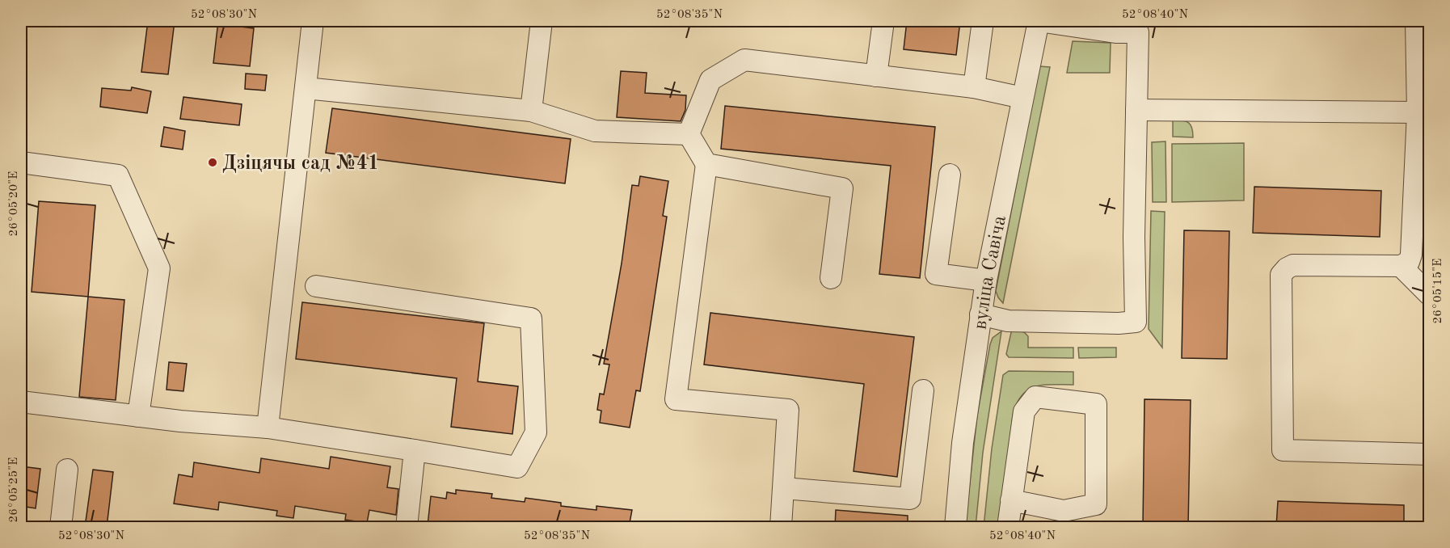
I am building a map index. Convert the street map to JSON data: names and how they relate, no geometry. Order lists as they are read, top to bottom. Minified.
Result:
{"streets":{"street":["вуліца Савіча"]},"places":["Дзіцячы сад №41"],"coordinates":["52°08'30\"N","52°08'35\"N","52°08'40\"N","26°05'20\"E","26°05'15\"E","26°05'25\"E"]}
